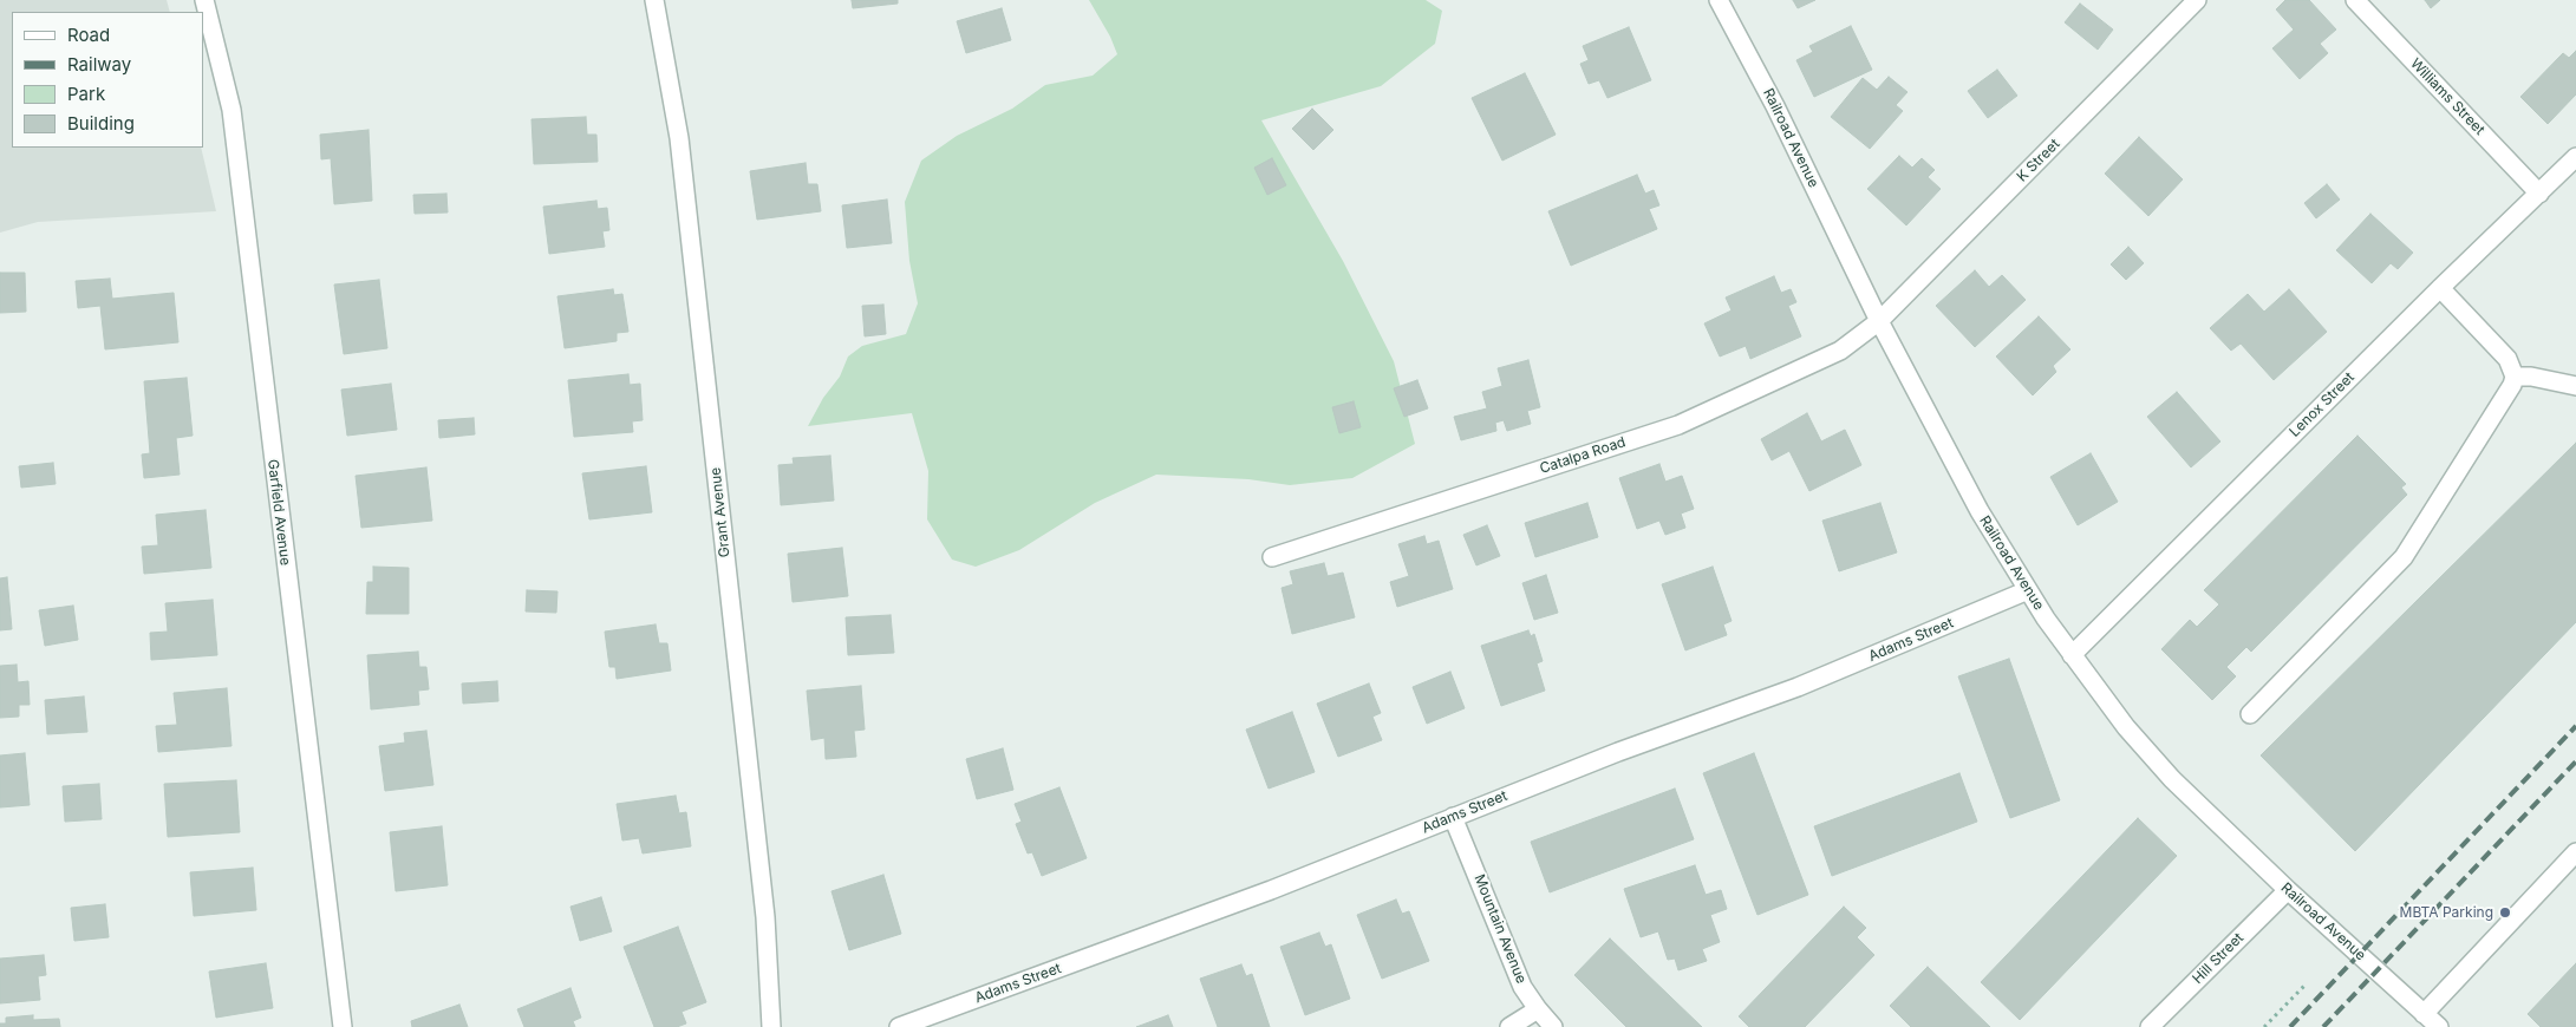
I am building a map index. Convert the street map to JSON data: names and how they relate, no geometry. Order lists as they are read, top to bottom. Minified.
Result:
{"streets":{"street":["Williams Street","Railroad Avenue","K Street","Lenox Street","Catalpa Road","Garfield Avenue","Grant Avenue","Adams Street","Mountain Avenue","Hill Street"]},"crossings":[["Williams Street","Lenox Street"],["Railroad Avenue","K Street"],["Railroad Avenue","Lenox Street"],["Railroad Avenue","Catalpa Road"],["Railroad Avenue","Adams Street"],["Railroad Avenue","Hill Street"],["K Street","Catalpa Road"],["Adams Street","Mountain Avenue"]],"places":["MBTA Parking"],"legend":["Road","Railway","Park","Building"]}
